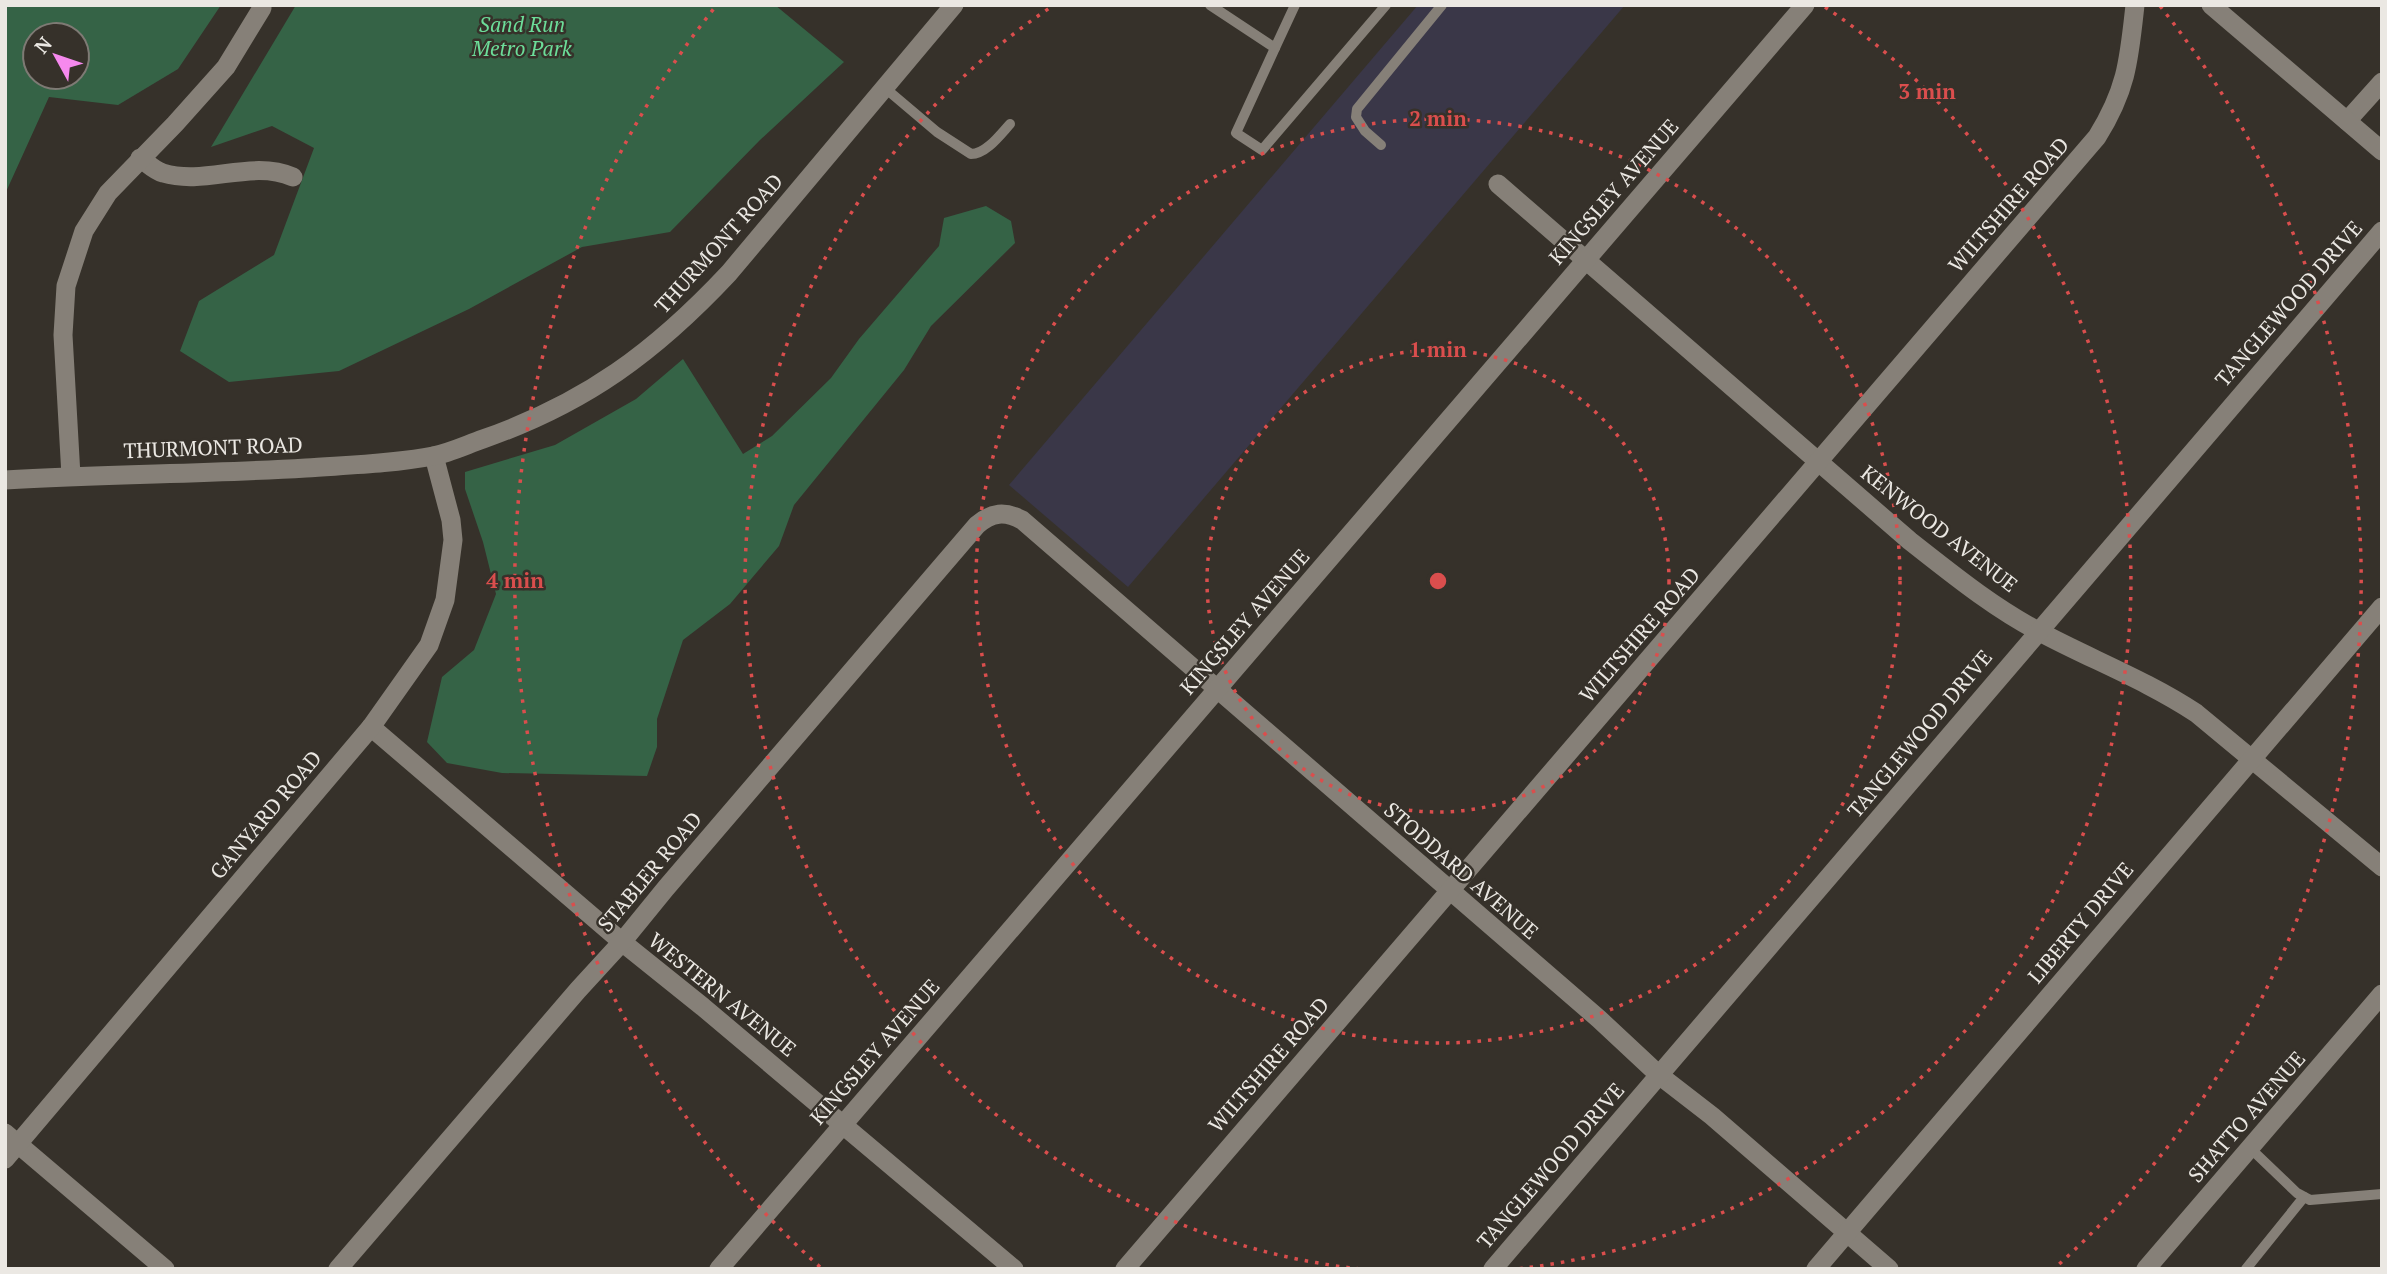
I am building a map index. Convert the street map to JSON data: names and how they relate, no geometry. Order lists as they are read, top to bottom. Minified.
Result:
{"streets":{"street":["KINGSLEY AVENUE","WILTSHIRE ROAD","THURMONT ROAD","TANGLEWOOD DRIVE","KENWOOD AVENUE","GANYARD ROAD","STODDARD AVENUE","STABLER ROAD","LIBERTY DRIVE","WESTERN AVENUE","SHATTO AVENUE"]},"crossings":[["KINGSLEY AVENUE","KENWOOD AVENUE"],["KINGSLEY AVENUE","STODDARD AVENUE"],["KINGSLEY AVENUE","WESTERN AVENUE"],["WILTSHIRE ROAD","KENWOOD AVENUE"],["WILTSHIRE ROAD","STODDARD AVENUE"],["THURMONT ROAD","GANYARD ROAD"],["TANGLEWOOD DRIVE","KENWOOD AVENUE"],["TANGLEWOOD DRIVE","STODDARD AVENUE"],["KENWOOD AVENUE","LIBERTY DRIVE"],["GANYARD ROAD","WESTERN AVENUE"],["STODDARD AVENUE","STABLER ROAD"],["STODDARD AVENUE","LIBERTY DRIVE"],["STABLER ROAD","WESTERN AVENUE"]],"parks":["Sand Run Metro Park"],"north":"top left","rings":["3 min","2 min","1 min","4 min"]}
